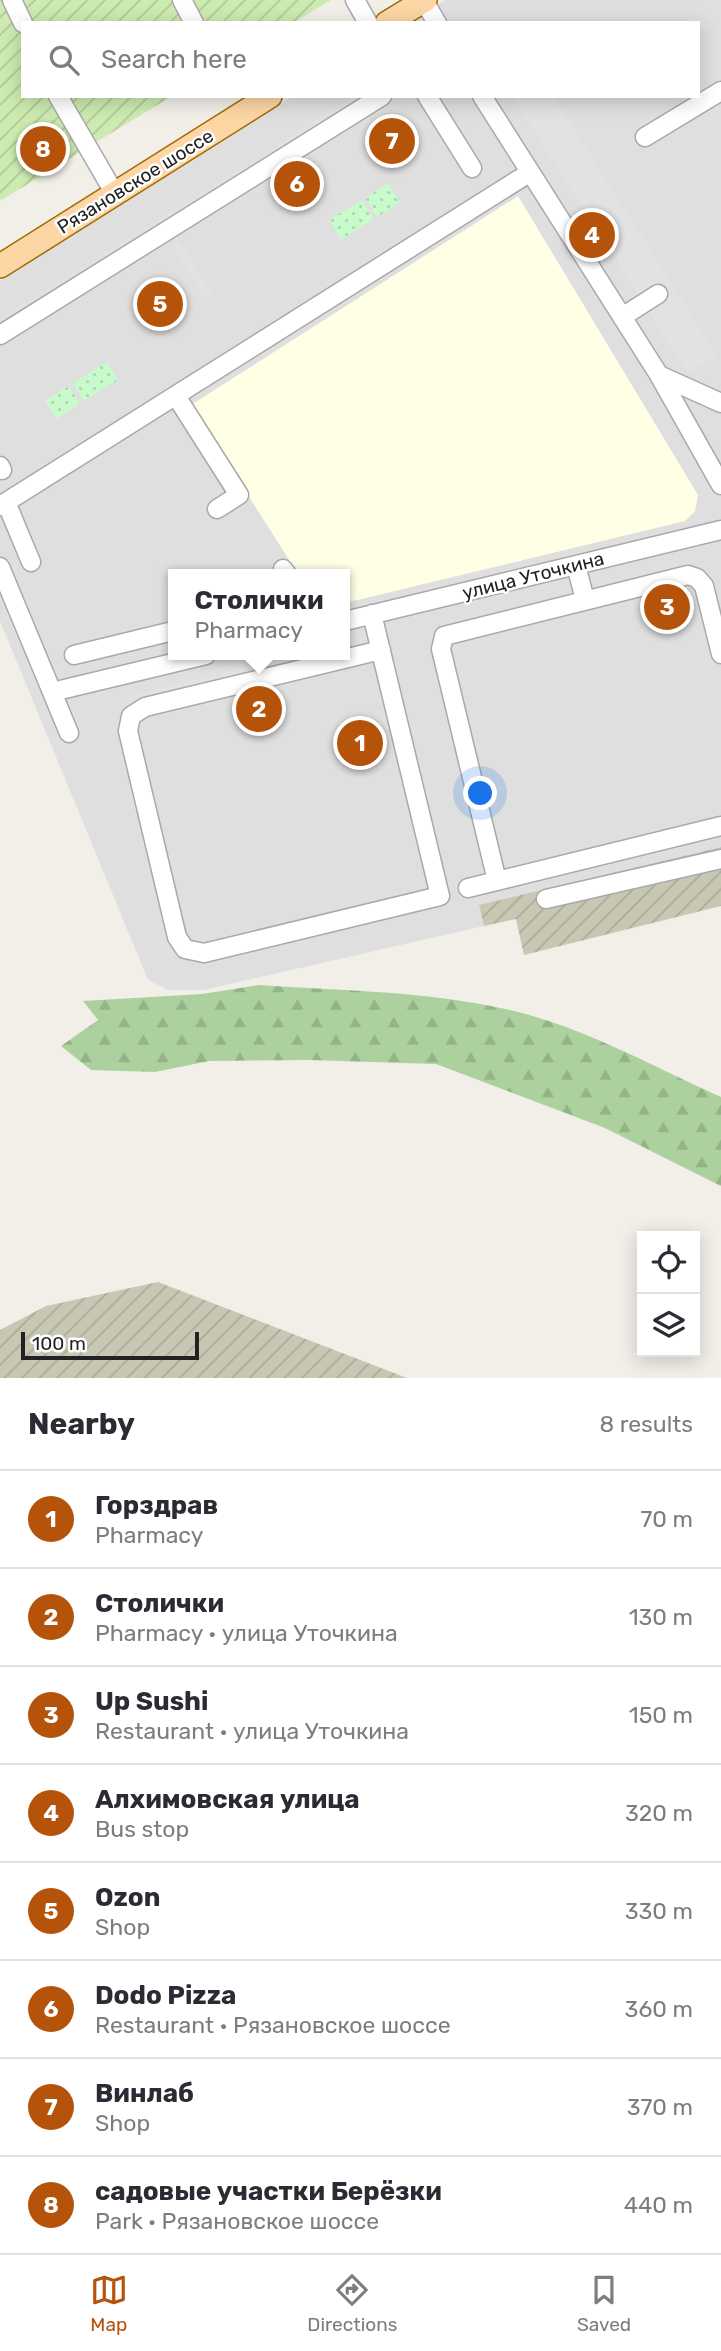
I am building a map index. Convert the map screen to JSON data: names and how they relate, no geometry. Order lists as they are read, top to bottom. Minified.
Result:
{"streets":{"main road":["Рязановское шоссе"],"street":["улица Уточкина"]},"scale_bar":"100 m","page":{"search":"Search here","pins":["7","8","6","4","5","3","2","1"],"popup":["Столички","Pharmacy"],"scale":"100 m","heading":["Nearby","8 results"],"list":[{"mark":"1","name":"Горздрав","note":"Pharmacy","value":"70 m"},{"mark":"2","name":"Столички","note":"Pharmacy · улица Уточкина","value":"130 m"},{"mark":"3","name":"Up Sushi","note":"Restaurant · улица Уточкина","value":"150 m"},{"mark":"4","name":"Алхимовская улица","note":"Bus stop","value":"320 m"},{"mark":"5","name":"Ozon","note":"Shop","value":"330 m"},{"mark":"6","name":"Dodo Pizza","note":"Restaurant · Рязановское шоссе","value":"360 m"},{"mark":"7","name":"Винлаб","note":"Shop","value":"370 m"},{"mark":"8","name":"садовые участки Берёзки","note":"Park · Рязановское шоссе","value":"440 m"}],"nav":["Map","Directions","Saved"]}}
